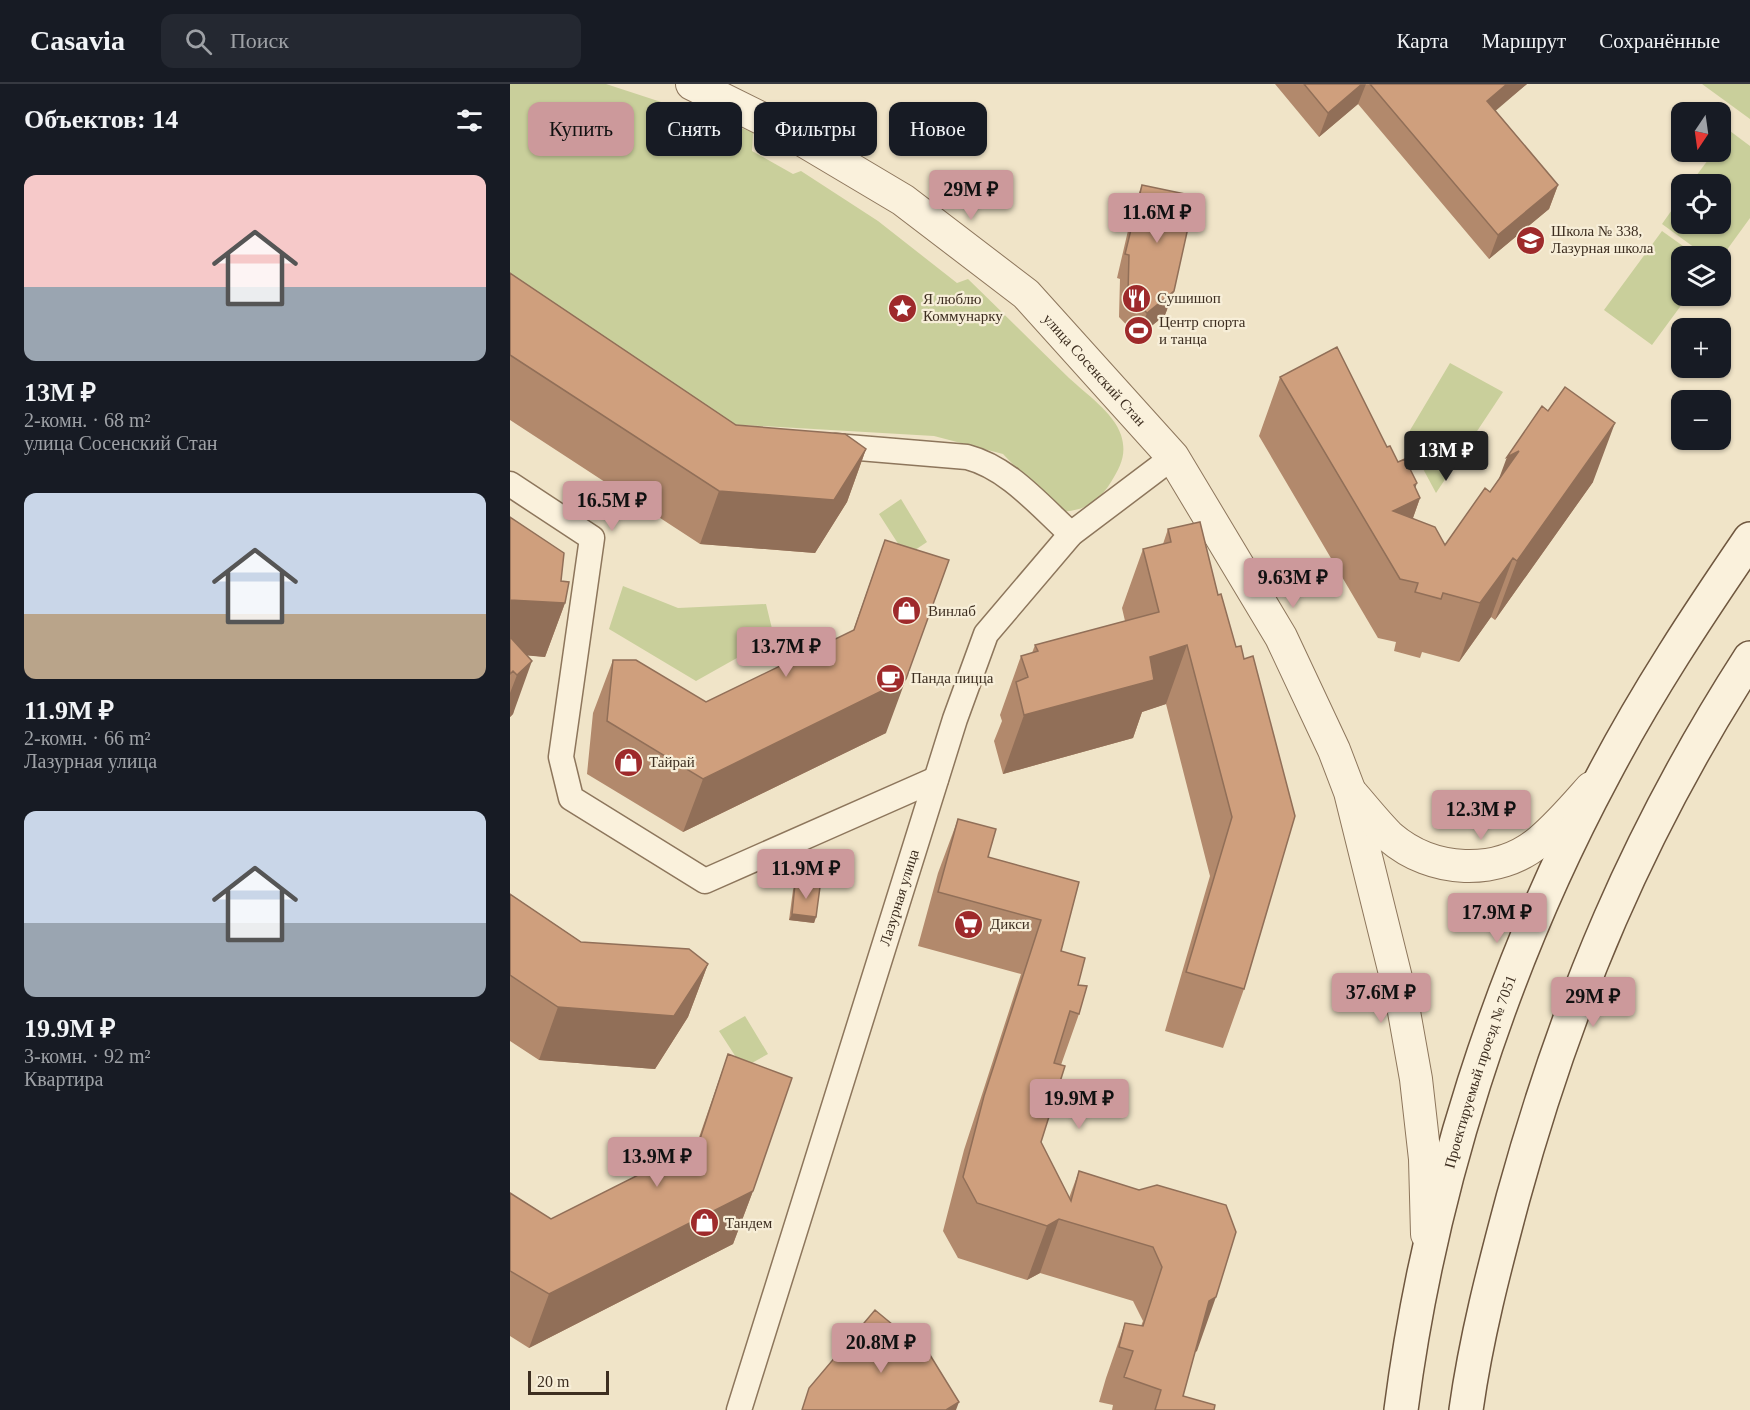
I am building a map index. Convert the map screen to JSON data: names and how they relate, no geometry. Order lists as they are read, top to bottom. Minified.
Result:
{"streets":{"main road":["Проектируемый проезд № 7051"],"street":["улица Сосенский Стан","Лазурная улица"]},"crossings":[["улица Сосенский Стан","Лазурная улица"]],"places":{"school or university":["Школа № 338, Лазурная школа"],"restaurant":["Сушишоп"],"place":["Я люблю Коммунарку"],"sports":["Центр спорта и танца"],"shop":["Винлаб","Тайрай","Тандем"],"cafe":["Панда пицца"],"supermarket":["Дикси"]},"scale_bar":"20 m","north":"bottom","page":{"header":"Casavia","search":"Поиск","nav":["Карта","Маршрут","Сохранённые"],"heading":"Объектов: 14","map_buttons":["+","−"],"chip":["Купить","Снять","Фильтры","Новое"],"list":[{"name":"13M ₽","note":"2-комн. · 68 m² · улица Сосенский Стан"},{"name":"11.9M ₽","note":"2-комн. · 66 m² · Лазурная улица"},{"name":"19.9M ₽","note":"3-комн. · 92 m² · Квартира"}],"price":["29M ₽","11.6M ₽","13M ₽","16.5M ₽","9.63M ₽","13.7M ₽","12.3M ₽","11.9M ₽","17.9M ₽","37.6M ₽","29M ₽","19.9M ₽","13.9M ₽","20.8M ₽"],"scale":"20 m"}}
